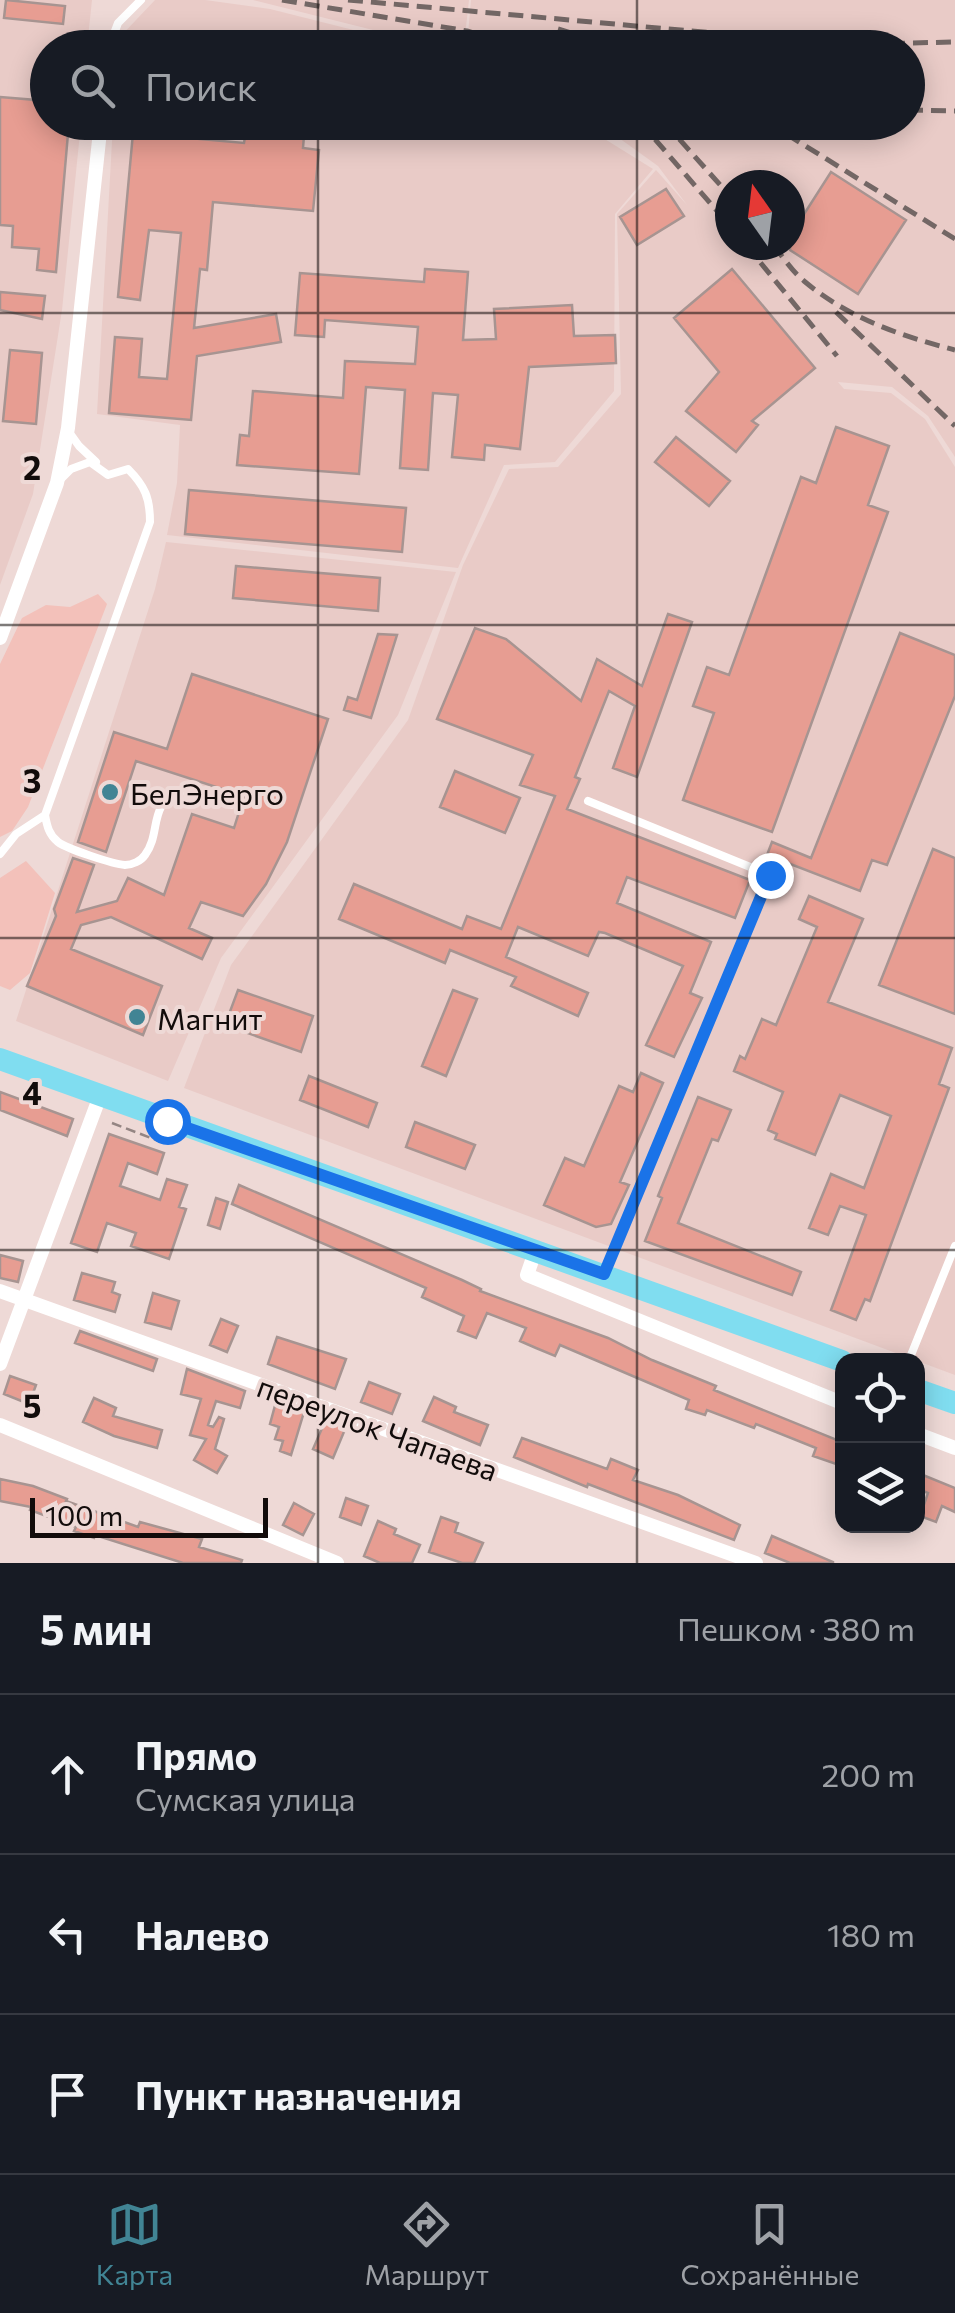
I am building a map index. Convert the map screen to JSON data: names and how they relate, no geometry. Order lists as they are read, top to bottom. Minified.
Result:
{"streets":{"street":["переулок Чапаева"]},"places":["БелЭнерго","Магнит"],"scale_bar":"100 m","north":"top","page":{"search":"Поиск","scale":"100 m","heading":["5 мин","Пешком · 380 m"],"list":[["Прямо","Сумская улица","200 m"],["Налево","180 m"],"Пункт назначения"],"nav":["Карта","Маршрут","Сохранённые"]},"grid":{"rows":["2","3","4","5"]}}
